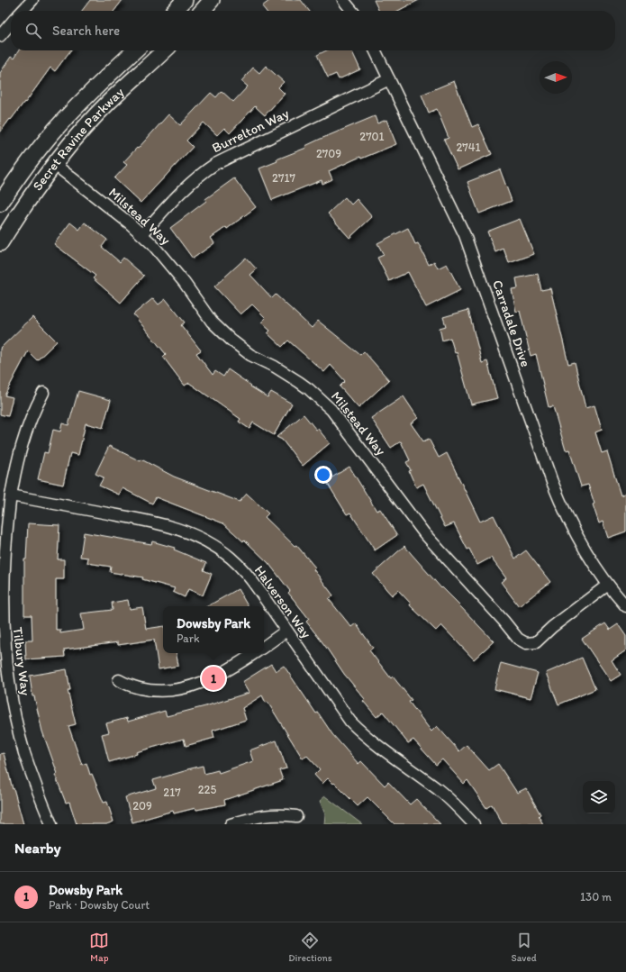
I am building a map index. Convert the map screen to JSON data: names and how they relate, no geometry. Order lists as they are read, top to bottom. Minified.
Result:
{"streets":{"main road":["Secret Ravine Parkway"],"street":["Burrelton Way","Milstead Way","Carradale Drive","Halverson Way","Tilbury Way"]},"crossings":[["Burrelton Way","Milstead Way"],["Burrelton Way","Carradale Drive"],["Secret Ravine Parkway","Milstead Way"],["Milstead Way","Carradale Drive"],["Halverson Way","Tilbury Way"]],"house_numbers":["2701","2741","2709","2717","225","217","209"],"north":"right","page":{"search":"Search here","popup":["Dowsby Park","Park"],"pins":"1","heading":"Nearby","list":[{"mark":"1","name":"Dowsby Park","note":"Park · Dowsby Court","value":"130 m"}],"nav":["Map","Directions","Saved"]}}
